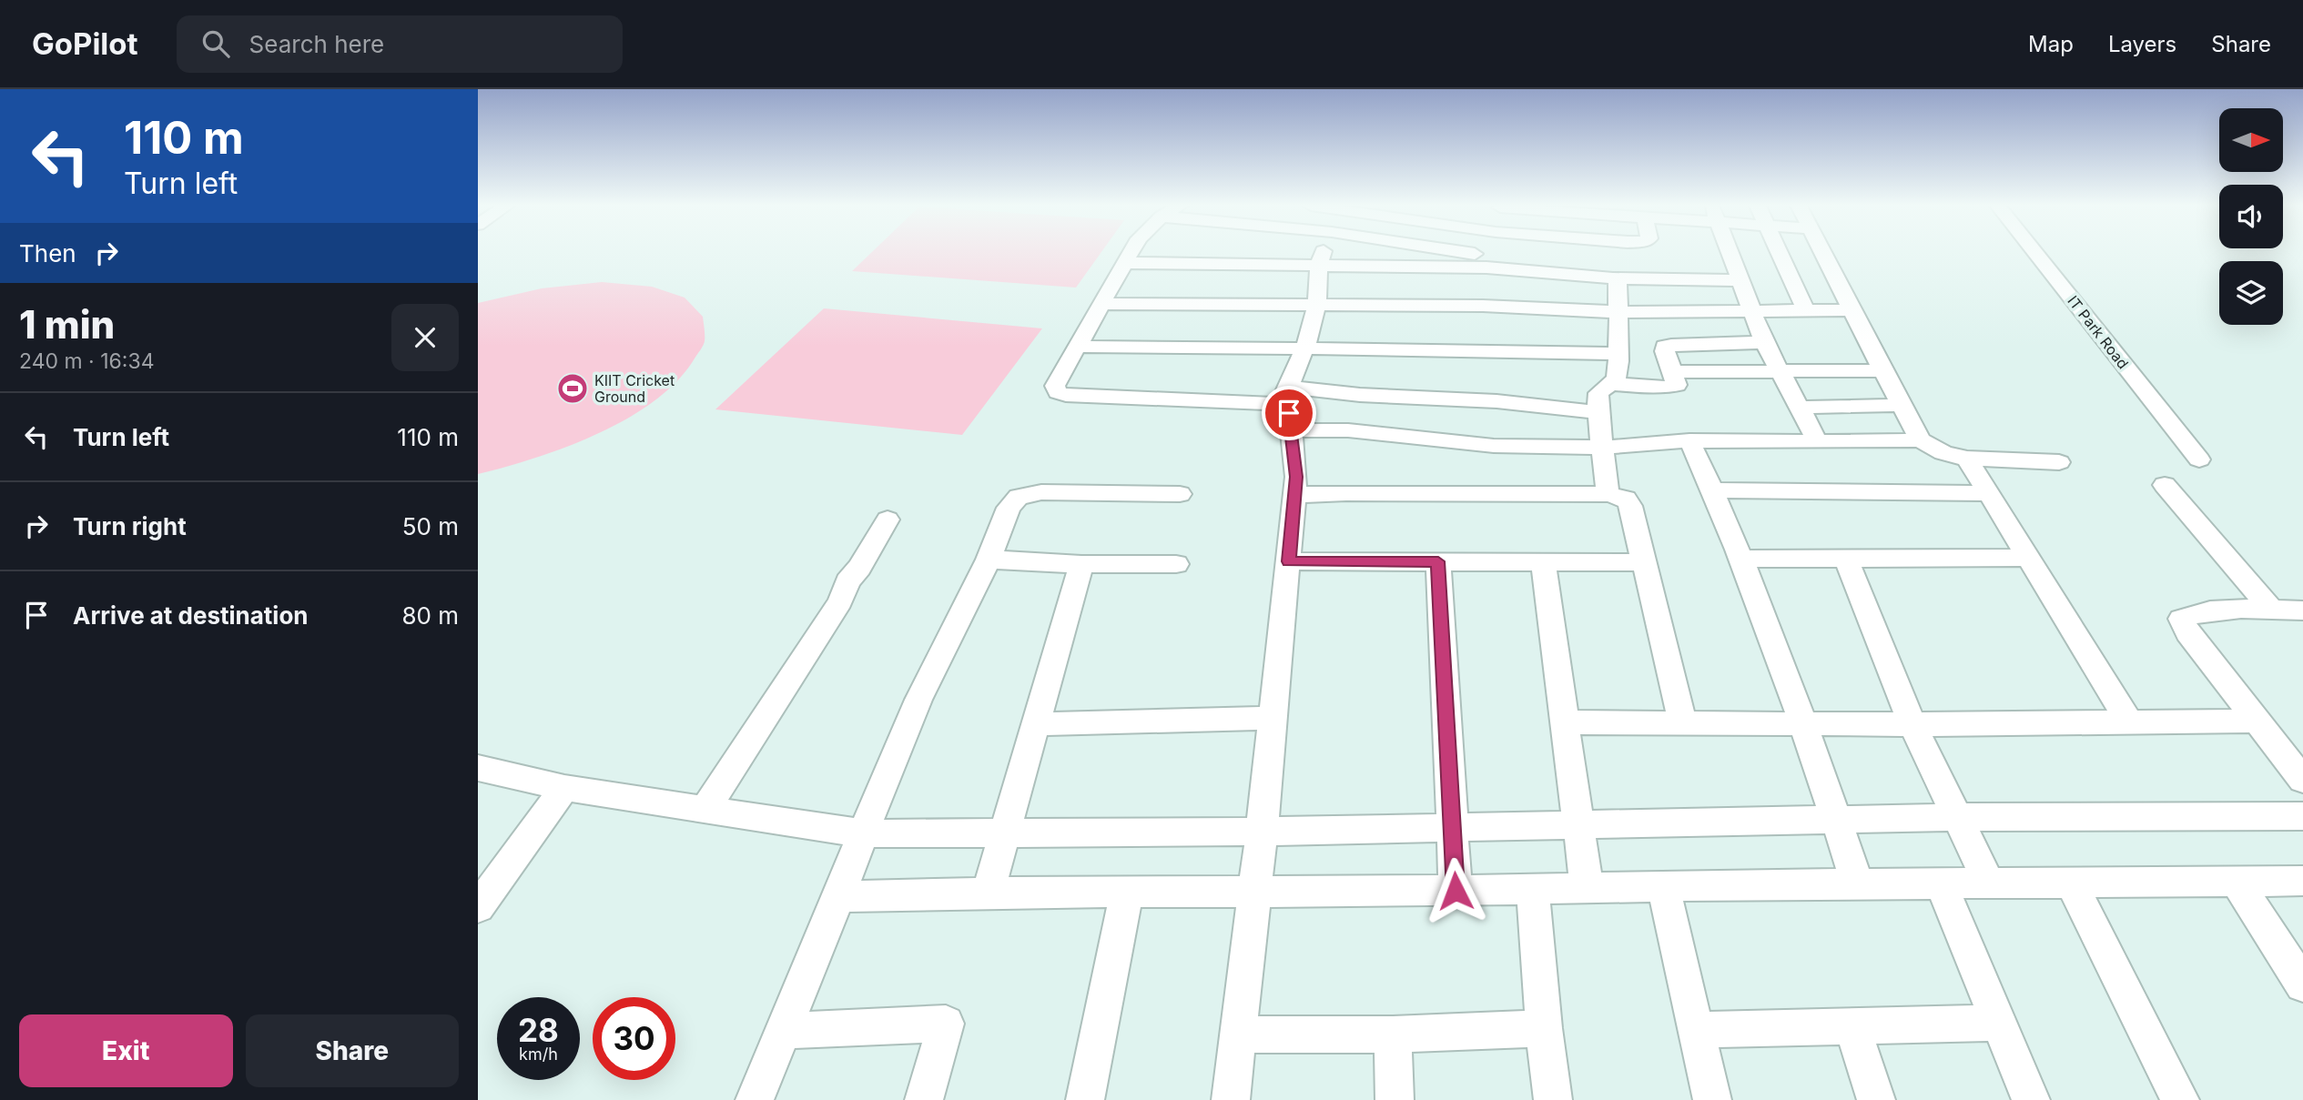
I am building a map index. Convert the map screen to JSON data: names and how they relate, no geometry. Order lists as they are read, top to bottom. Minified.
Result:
{"streets":{"street":["IT Park Road"]},"places":{"sports":["KIIT Cricket Ground"]},"north":"right","page":{"header":"GoPilot","search":"Search here","nav":["Map","Layers","Share"],"turn":["110 m","Turn left"],"then":"Then","heading":["1 min","240 m · 16:34"],"list":[{"name":"Turn left","value":"110 m"},{"name":"Turn right","value":"50 m"},{"name":"Arrive at destination","value":"80 m"}],"speed":"28 km/h","limit":"30","buttons":["Exit","Share"]}}
